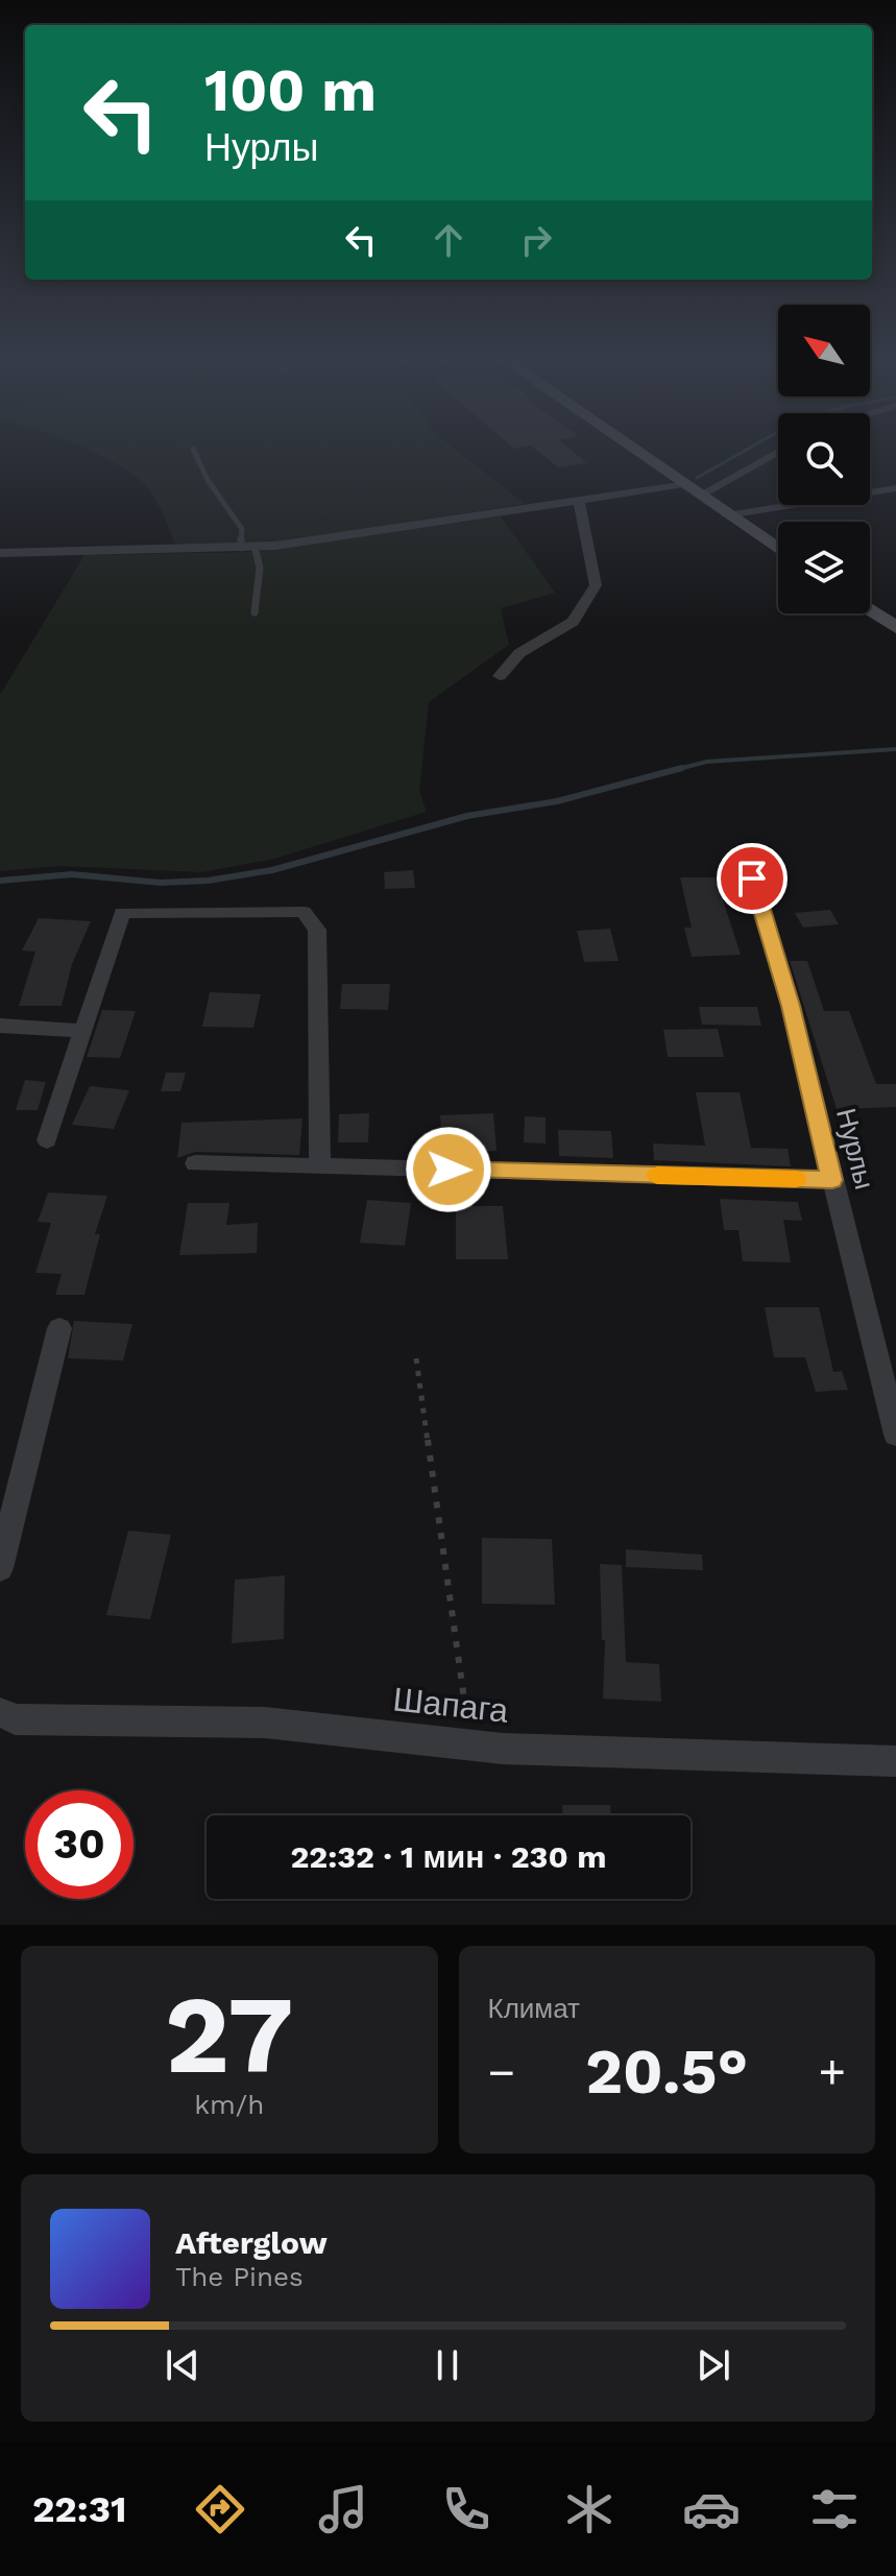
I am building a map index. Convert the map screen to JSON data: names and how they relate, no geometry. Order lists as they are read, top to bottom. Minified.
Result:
{"streets":{"street":["Нурлы","Шапага"]},"north":"top left","page":{"turn":["100 m","Нурлы"],"limit":"30","trip":"22:32 · 1 мин · 230 m","tile":[["27","km/h"],"Климат"],"heat":["−","20.5°","+"],"song":["Afterglow","The Pines"],"tabs":"22:31"}}
